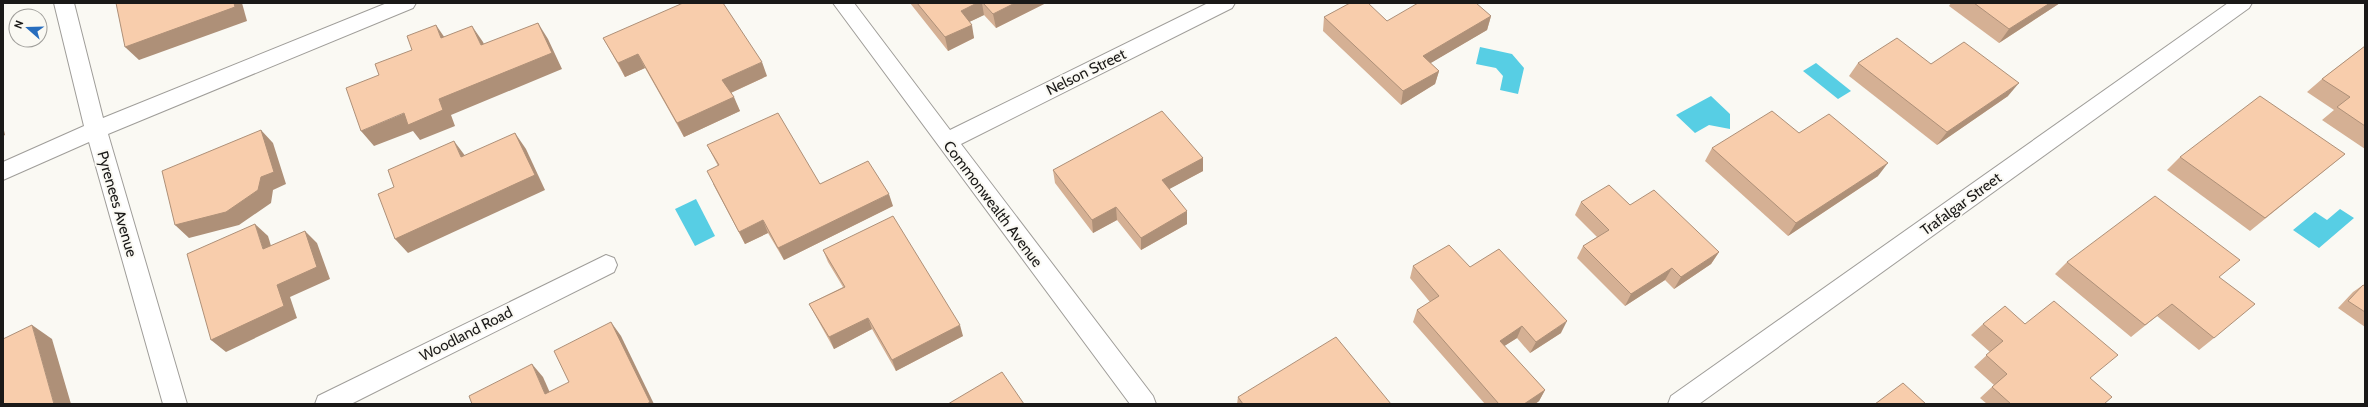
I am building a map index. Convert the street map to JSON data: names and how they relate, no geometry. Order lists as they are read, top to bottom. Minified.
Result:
{"streets":{"street":["Nelson Street","Pyrenees Avenue","Commonwealth Avenue","Trafalgar Street","Woodland Road"]},"crossings":[["Nelson Street","Commonwealth Avenue"]],"north":"left"}
